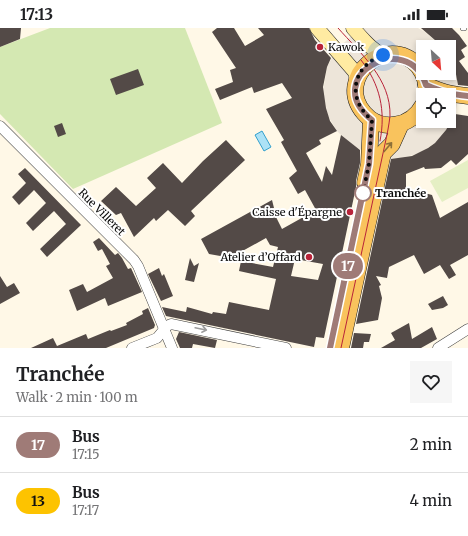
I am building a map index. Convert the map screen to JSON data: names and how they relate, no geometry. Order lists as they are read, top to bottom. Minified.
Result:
{"streets":{"street":["Rue Villeret"]},"places":["Kawok","Tranchée","Caisse d'Épargne","Atelier d’Offard"],"lines":["bus line 17"],"north":"bottom right","page":{"status":"17:13","on_map":"17","heading":["Tranchée","Walk · 2 min · 100 m"],"list":[{"mark":"17","name":"Bus","note":"17:15","value":"2 min"},{"mark":"13","name":"Bus","note":"17:17","value":"4 min"}]}}
